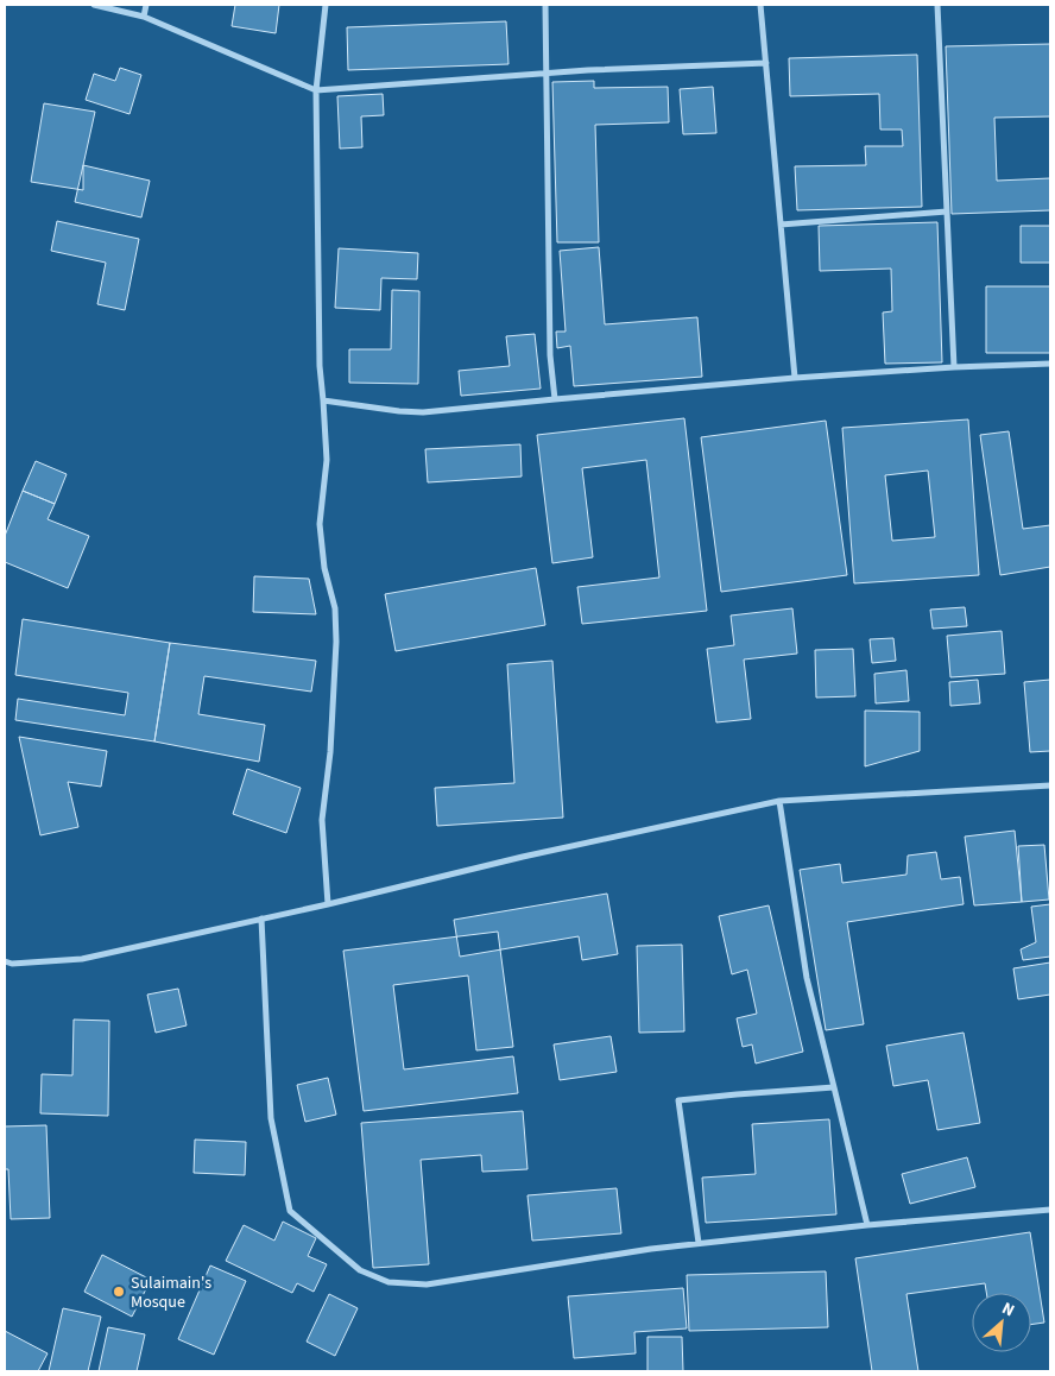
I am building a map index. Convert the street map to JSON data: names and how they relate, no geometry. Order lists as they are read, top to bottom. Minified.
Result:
{"places":["Sulaimain's Mosque"],"north":"top right"}
